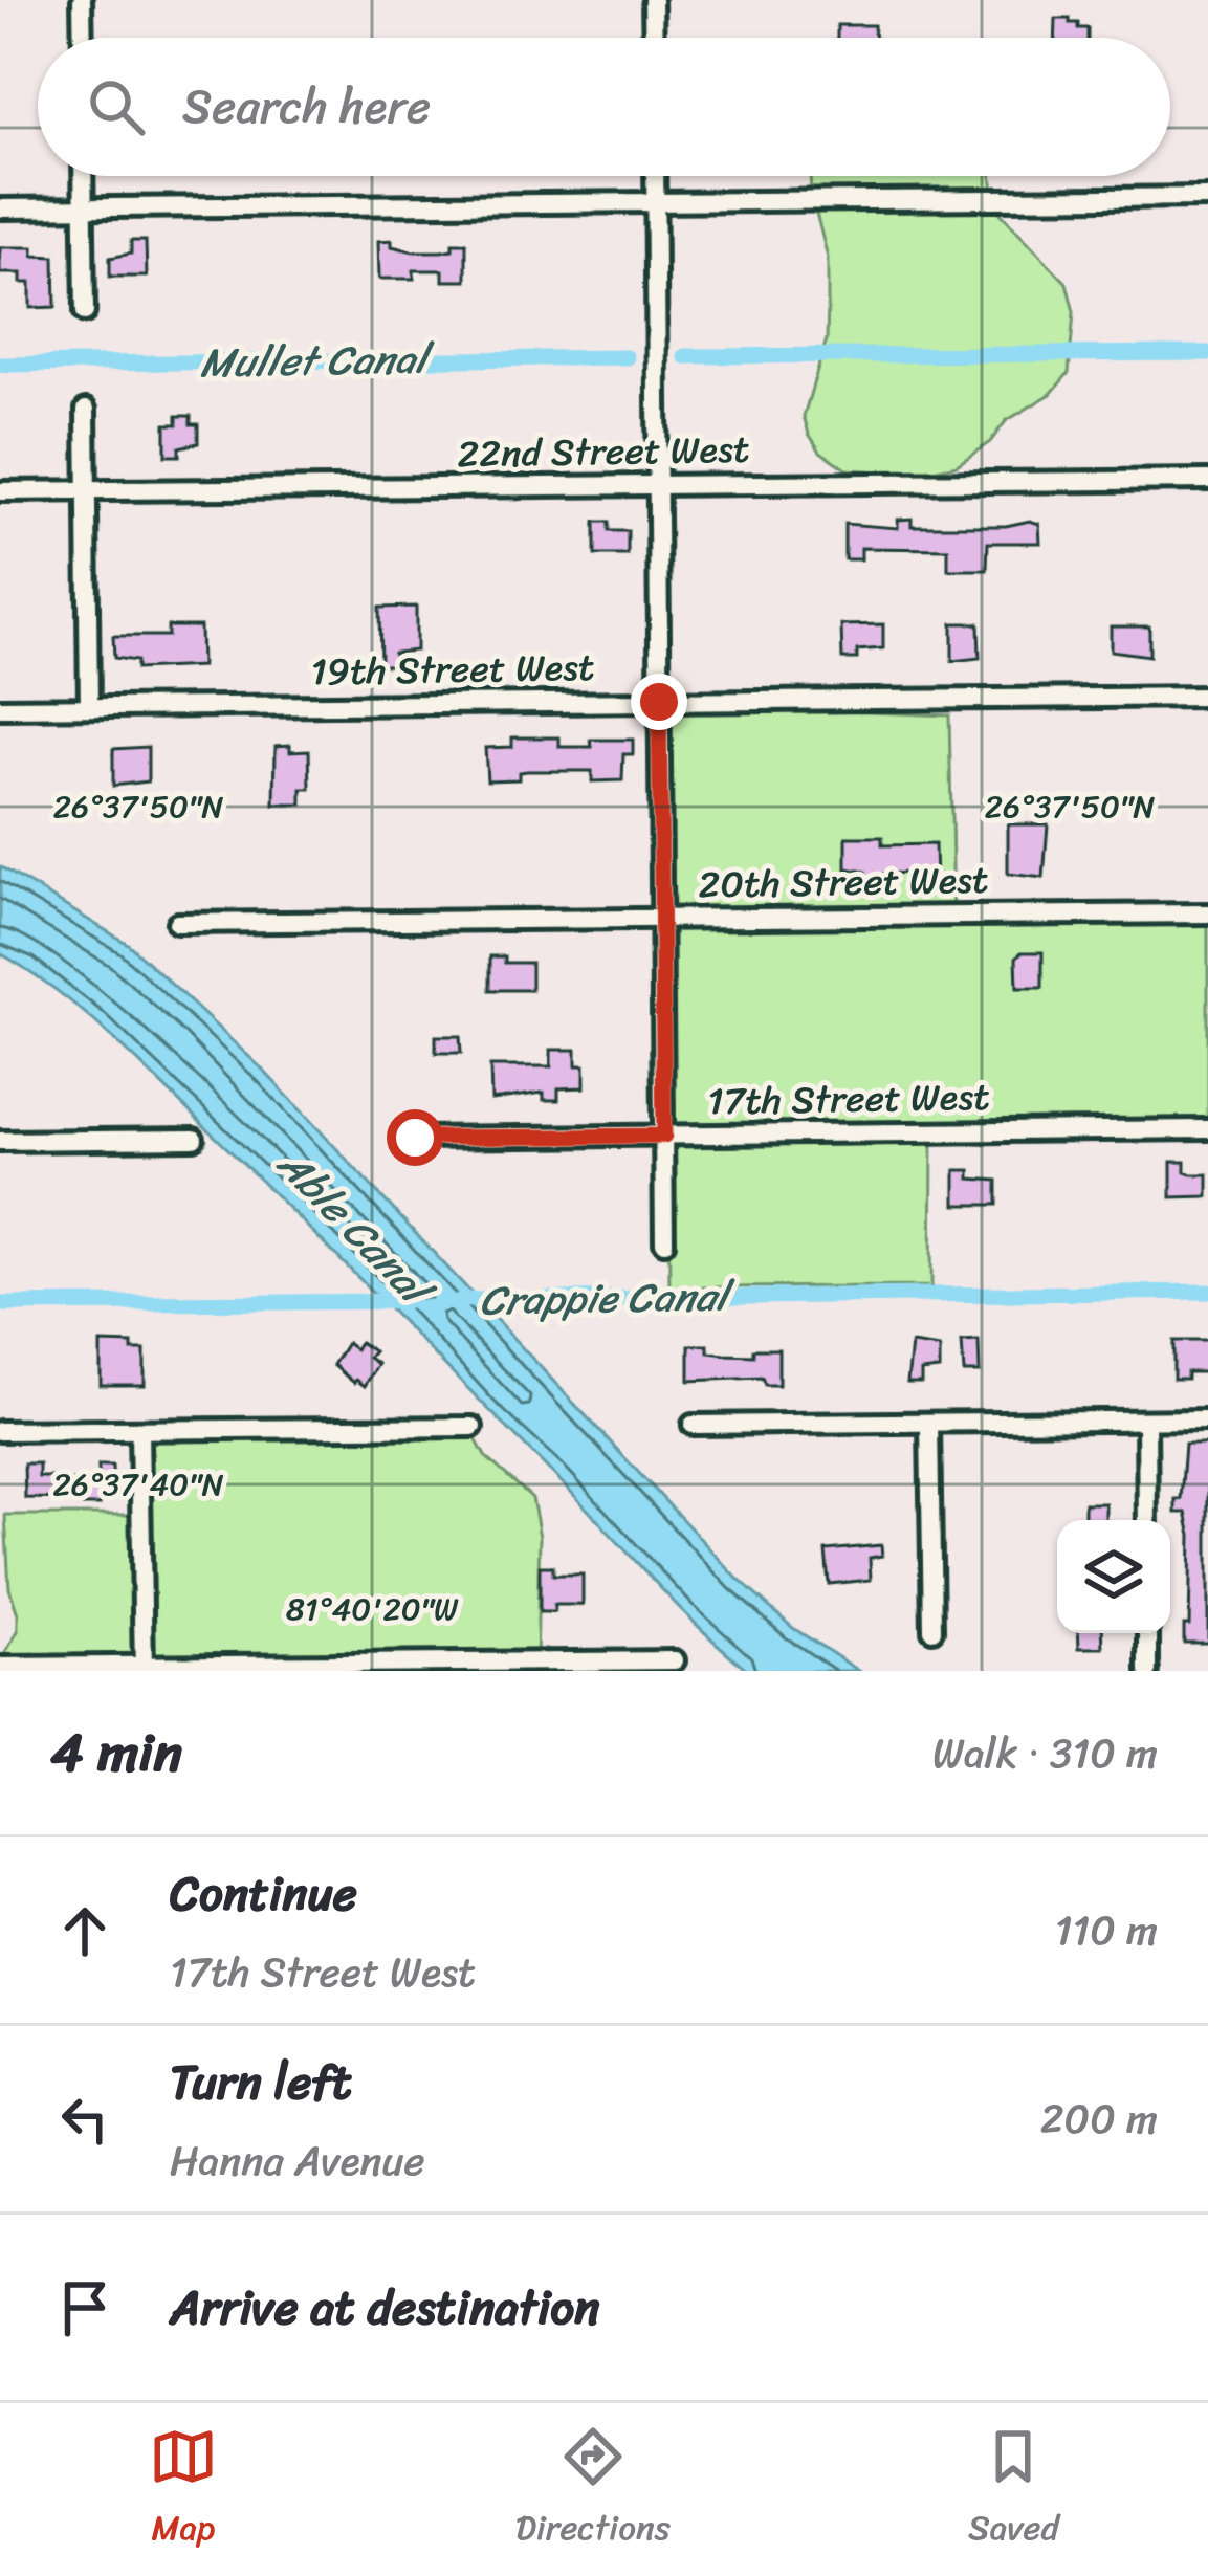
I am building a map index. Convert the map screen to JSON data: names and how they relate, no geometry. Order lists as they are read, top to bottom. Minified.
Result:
{"streets":{"street":["22nd Street West","19th Street West","20th Street West","17th Street West"]},"water":["Mullet Canal","Able Canal","Crappie Canal"],"page":{"search":"Search here","heading":["4 min","Walk · 310 m"],"list":[["Continue","17th Street West","110 m"],["Turn left","Hanna Avenue","200 m"],"Arrive at destination"],"nav":["Map","Directions","Saved"]},"coordinates":["26°37'50\"N","26°37'40\"N","81°40'20\"W"]}
